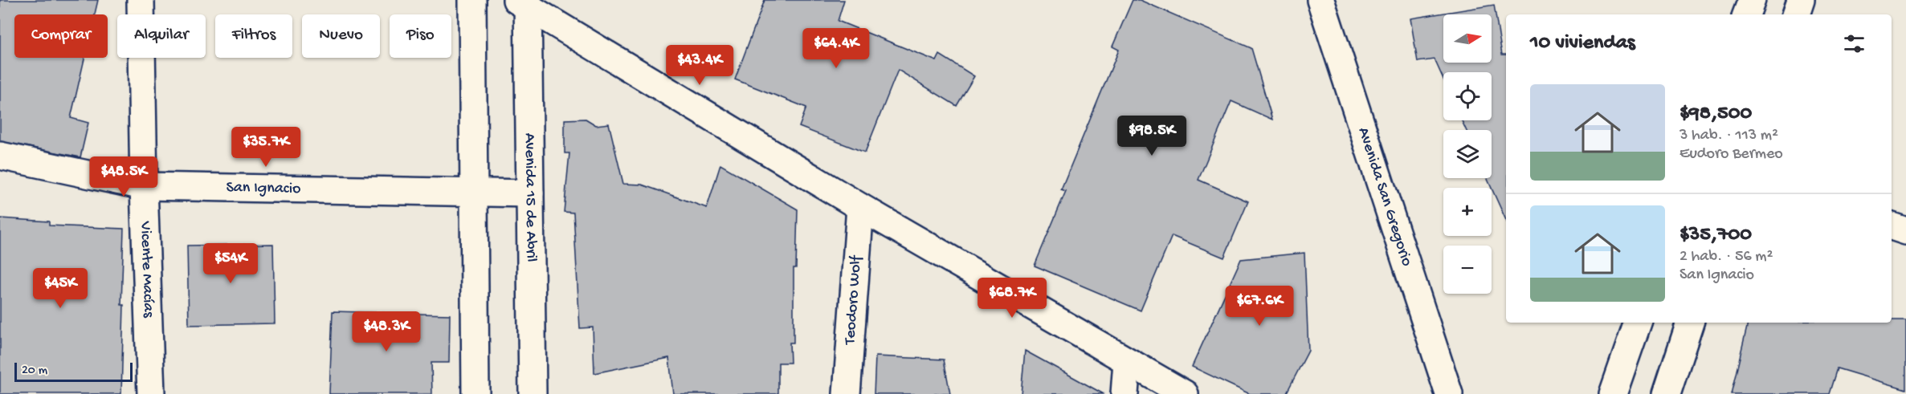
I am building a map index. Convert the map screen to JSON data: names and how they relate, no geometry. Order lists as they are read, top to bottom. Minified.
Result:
{"streets":{"main road":["San Ignacio","Avenida 15 de Abril","Avenida San Gregorio","Vicente Macías","Teodoro Wolf"]},"crossings":[["San Ignacio","Avenida 15 de Abril"],["San Ignacio","Vicente Macías"]],"scale_bar":"20 m","north":"right","page":{"map_buttons":["+","−"],"chip":["Comprar","Alquilar","Filtros","Nuevo","Piso"],"heading":"10 viviendas","price":["$64.4K","$43.4K","$98.5K","$35.7K","$48.5K","$54K","$45K","$68.7K","$67.6K","$48.3K"],"list":[{"name":"$98,500","note":"3 hab. · 113 m² · Eudoro Bermeo"},{"name":"$35,700","note":"2 hab. · 56 m² · San Ignacio"}],"scale":"20 m"}}
